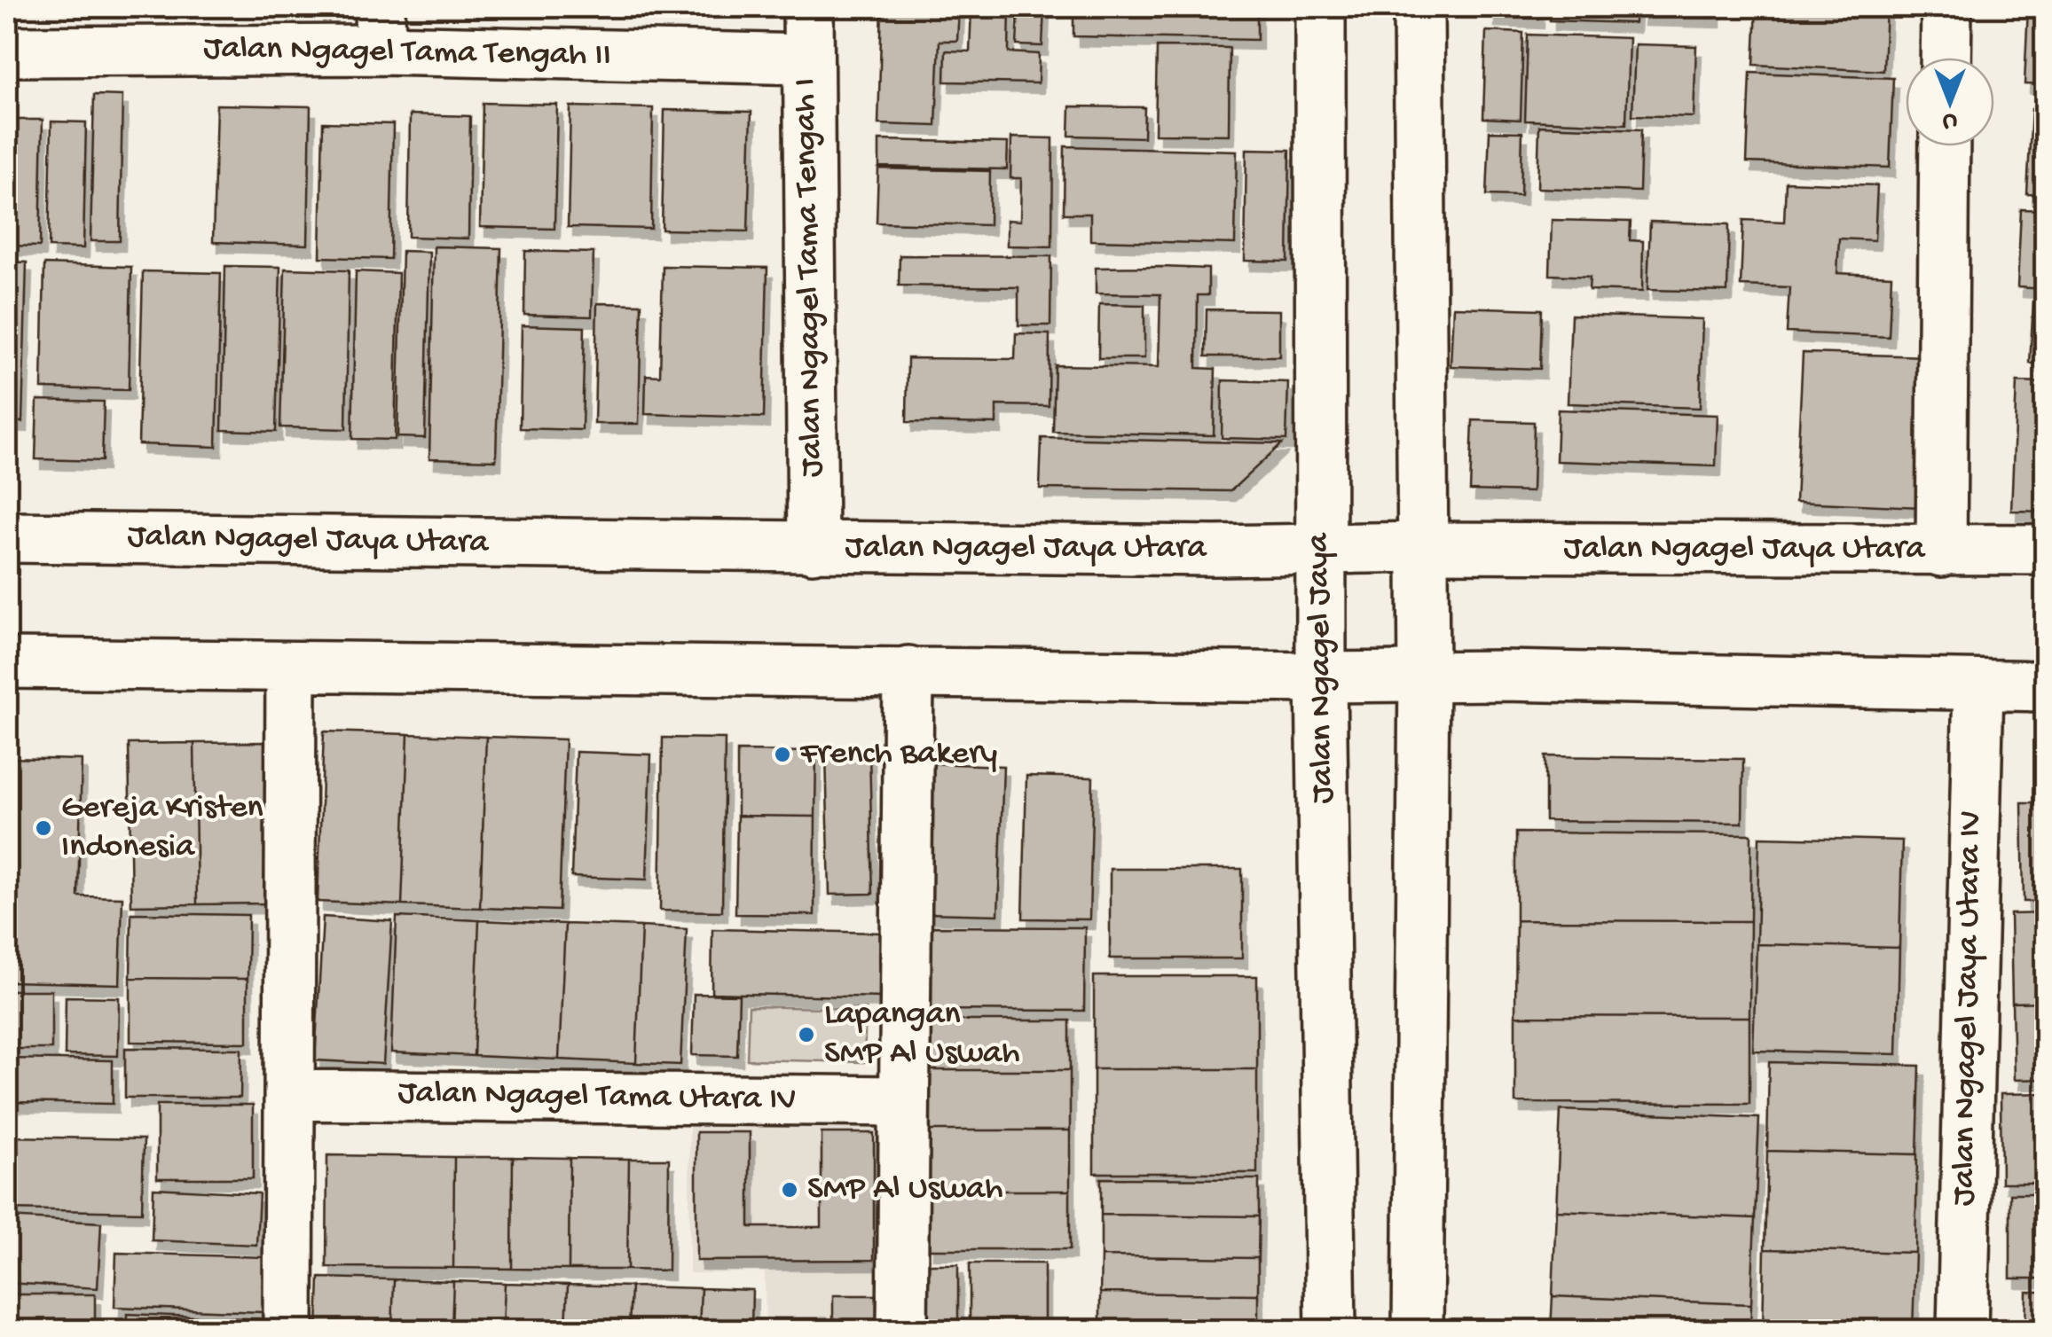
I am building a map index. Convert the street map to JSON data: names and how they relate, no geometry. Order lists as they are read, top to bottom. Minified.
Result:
{"streets":{"street":["Jalan Ngagel Tama Tengah II","Jalan Ngagel Tama Tengah I","Jalan Ngagel Jaya Utara","Jalan Ngagel Jaya","Jalan Ngagel Jaya Utara IV","Jalan Ngagel Tama Utara IV"]},"crossings":[["Jalan Ngagel Tama Tengah II","Jalan Ngagel Tama Tengah I"],["Jalan Ngagel Tama Tengah I","Jalan Ngagel Jaya Utara"],["Jalan Ngagel Jaya Utara","Jalan Ngagel Jaya"]],"places":["French Bakery","Gereja Kristen Indonesia","Lapangan SMP Al Uswah","SMP Al Uswah"],"north":"bottom"}
